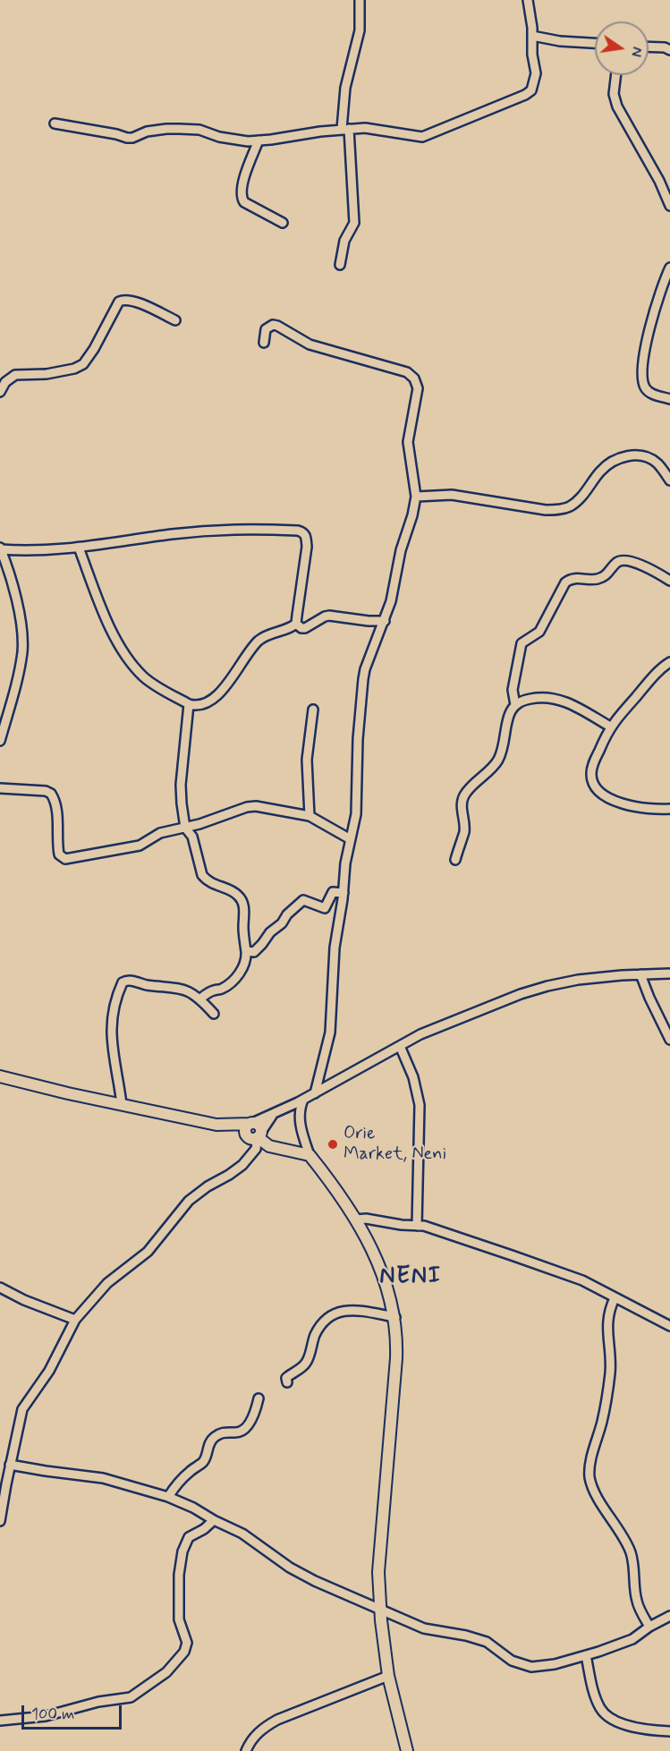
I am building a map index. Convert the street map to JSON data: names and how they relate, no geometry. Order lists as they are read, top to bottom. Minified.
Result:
{"districts":["NENI"],"places":["Orie Market, Neni"],"scale_bar":"100 m","north":"right"}
